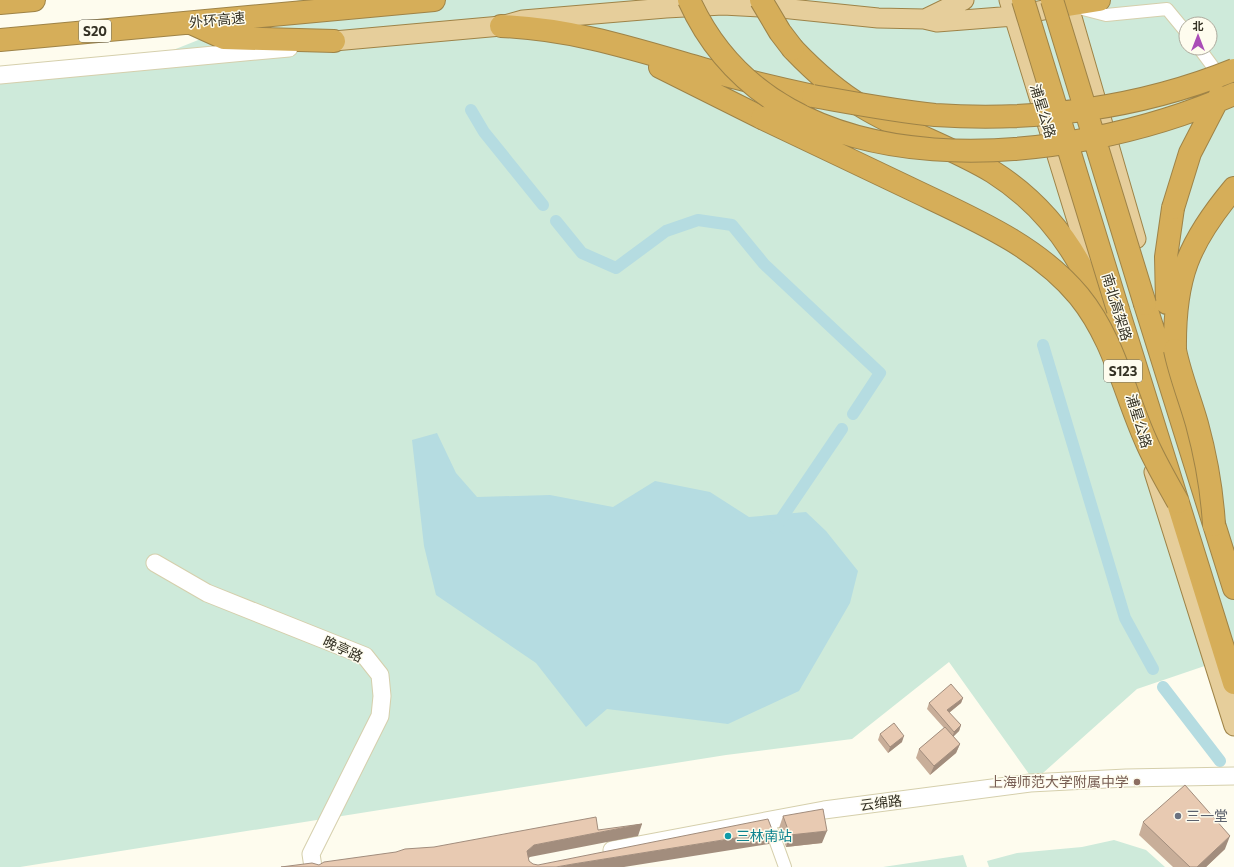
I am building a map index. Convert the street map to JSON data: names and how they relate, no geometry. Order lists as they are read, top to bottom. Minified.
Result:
{"streets":{"highway":["外环高速","S20","南北高架路"],"main road":["浦星公路","S123"],"street":["晚亭路","云绵路"]},"crossings":[["浦星公路","南北高架路"]],"places":["上海师范大学附属中学","三一堂","三林南站"],"north":"top"}
